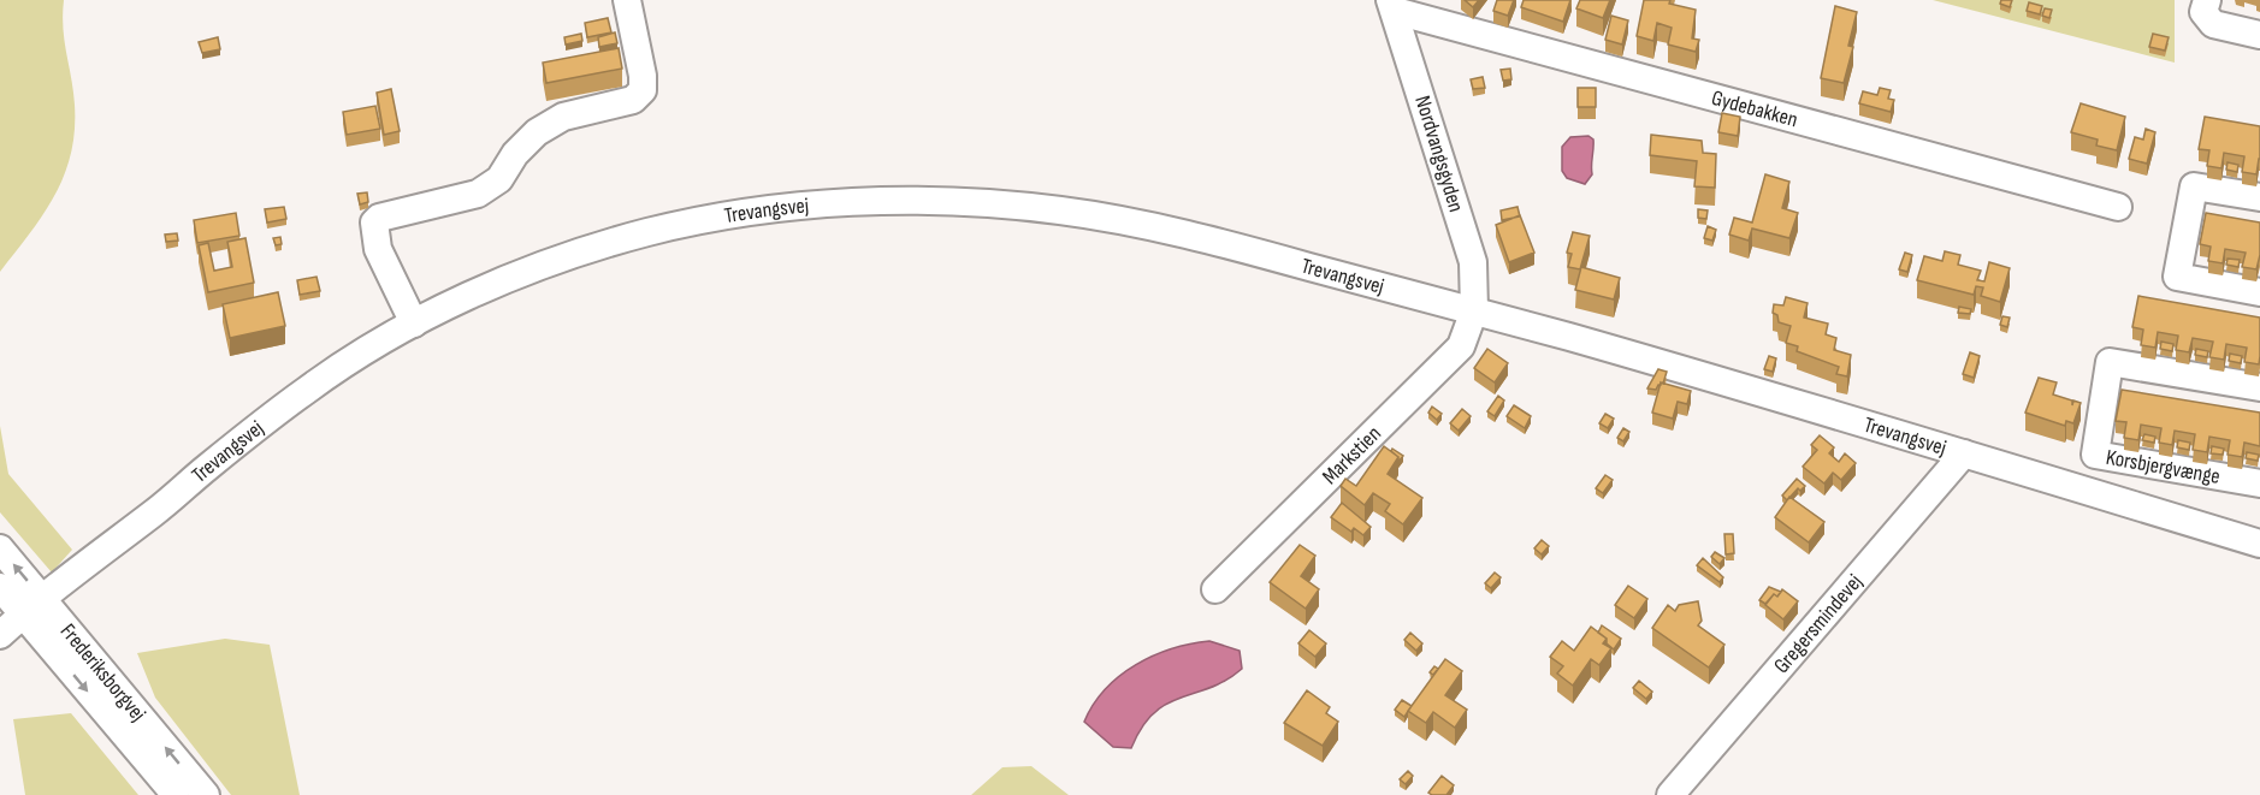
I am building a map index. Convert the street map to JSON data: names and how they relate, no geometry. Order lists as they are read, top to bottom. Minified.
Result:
{"streets":{"street":["Gydebakken","Nordvangsgyden","Trevangsvej","Markstien","Korsbjergvænge","Gregersmindevej","Frederiksborgvej"]},"crossings":[["Gydebakken","Nordvangsgyden"],["Nordvangsgyden","Trevangsvej"],["Nordvangsgyden","Markstien"],["Trevangsvej","Markstien"],["Trevangsvej","Gregersmindevej"],["Trevangsvej","Frederiksborgvej"]]}
